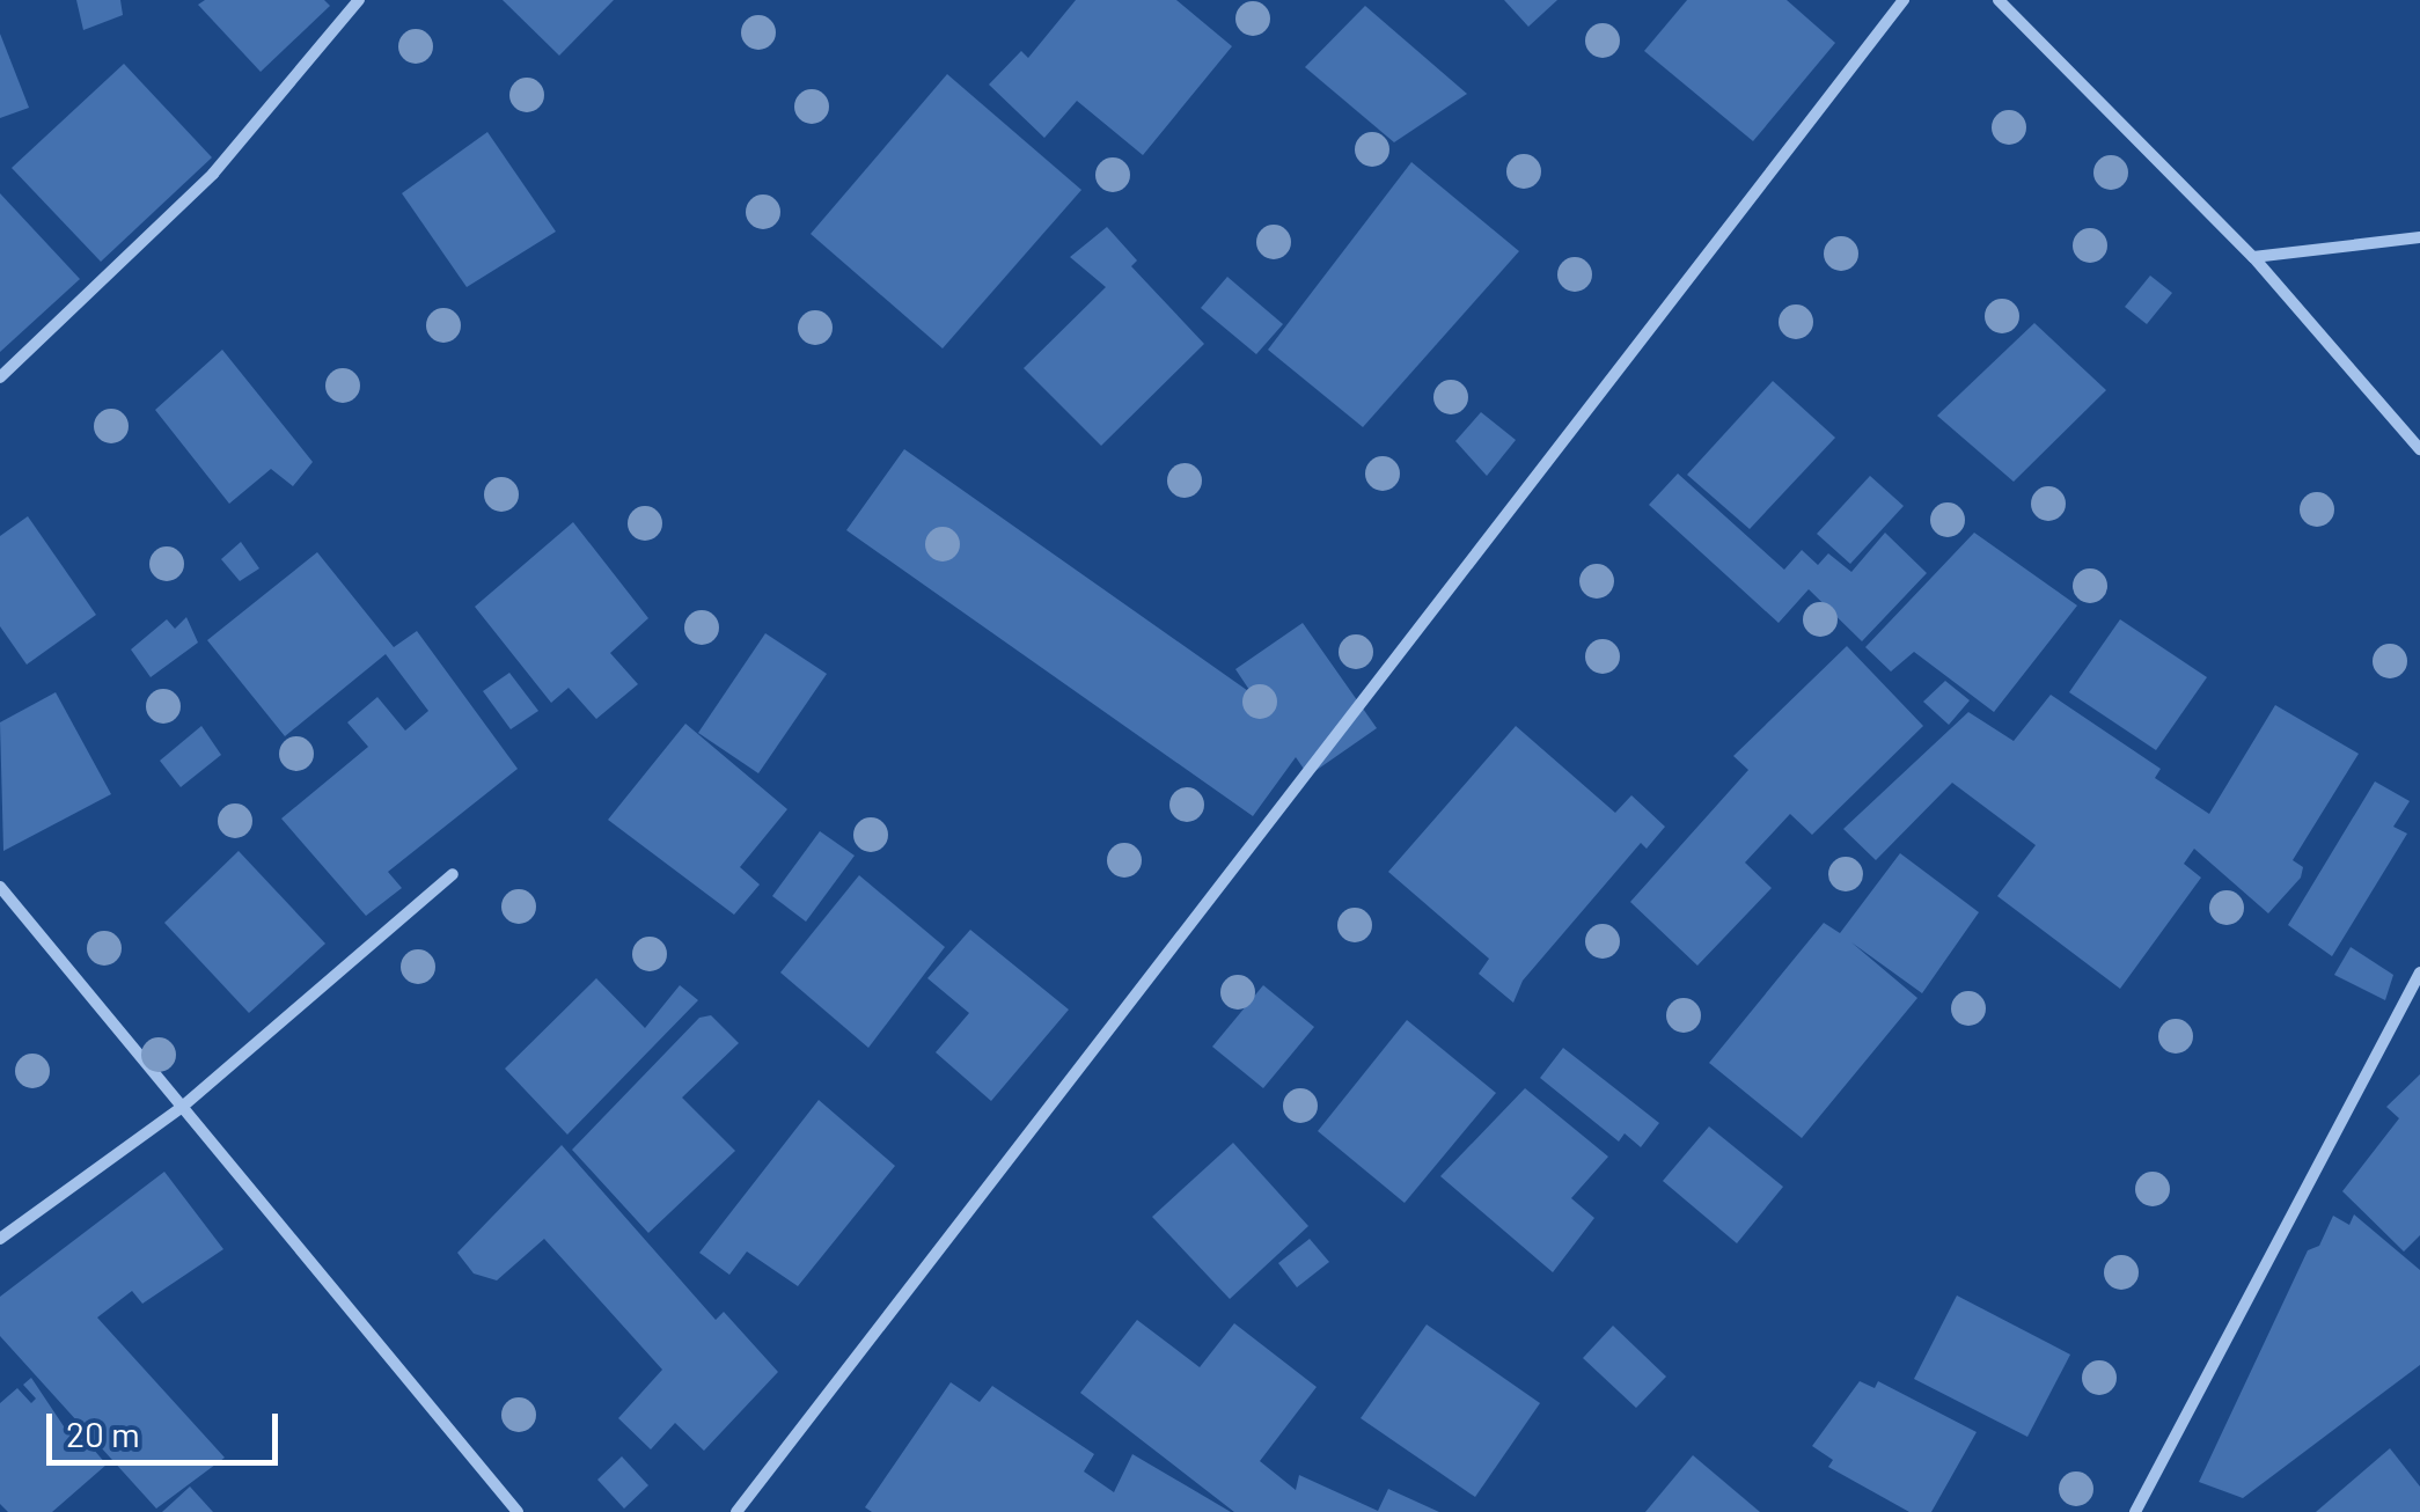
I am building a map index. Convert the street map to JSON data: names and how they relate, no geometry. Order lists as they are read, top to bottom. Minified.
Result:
{"scale_bar":"20 m"}
